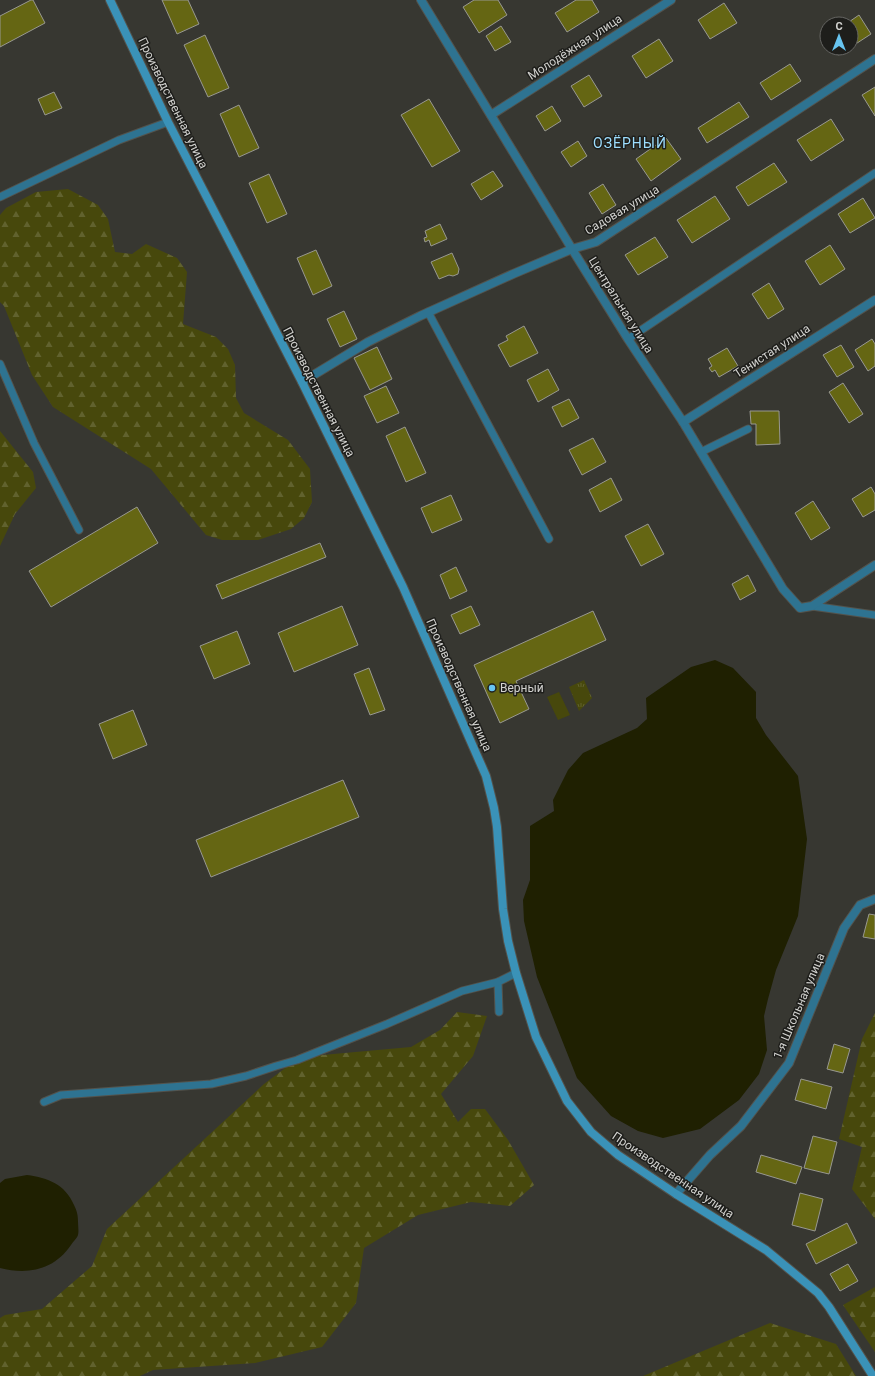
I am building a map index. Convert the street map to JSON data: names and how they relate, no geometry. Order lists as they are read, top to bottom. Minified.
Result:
{"streets":{"street":["Молодёжная улица","Производственная улица","Садовая улица","Центральная улица","Тенистая улица","1-я Школьная улица"]},"crossings":[["Молодёжная улица","Центральная улица"],["Производственная улица","Садовая улица"],["Производственная улица","1-я Школьная улица"],["Садовая улица","Центральная улица"],["Центральная улица","Тенистая улица"]],"districts":["ОЗЁРНЫЙ"],"places":["Верный"],"north":"top"}
